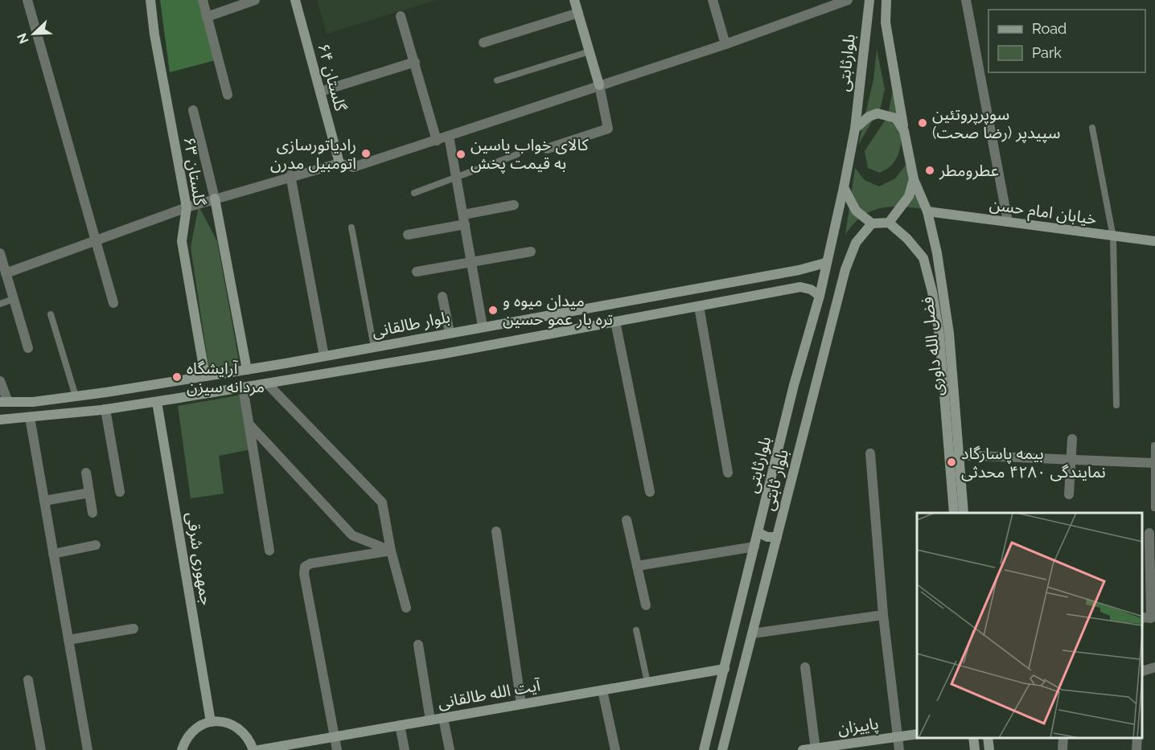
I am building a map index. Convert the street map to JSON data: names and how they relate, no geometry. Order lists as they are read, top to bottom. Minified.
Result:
{"streets":{"main road":["بلوارثابتی","گلستان ۶۴","گلستان ۶۳","خیابان امام حسن","بلوار طالقانی","فضل الله داوری","بلوار ثابتی","جمهوری شرقی","آیت الله طالقانی","پاییزان"]},"crossings":[["بلوارثابتی","بلوار طالقانی"],["بلوارثابتی","فضل الله داوری"],["بلوارثابتی","بلوار ثابتی"],["بلوارثابتی","آیت الله طالقانی"],["گلستان ۶۳","بلوار طالقانی"],["خیابان امام حسن","فضل الله داوری"],["فضل الله داوری","بلوار ثابتی"]],"places":["سوپرپروتئین سپیدپر (رضا صحت)","رادیاتورسازی اتومبیل مدرن","کالای خواب یاسین به قیمت پخش","عطرومطر","میدان میوه و تره بار عمو حسین","آرایشگاه مردانه سیزن","بیمه پاسارگاد نمایندگی ۴۲۸۰ محدثی"],"legend":["Road","Park"],"north":"bottom left"}
